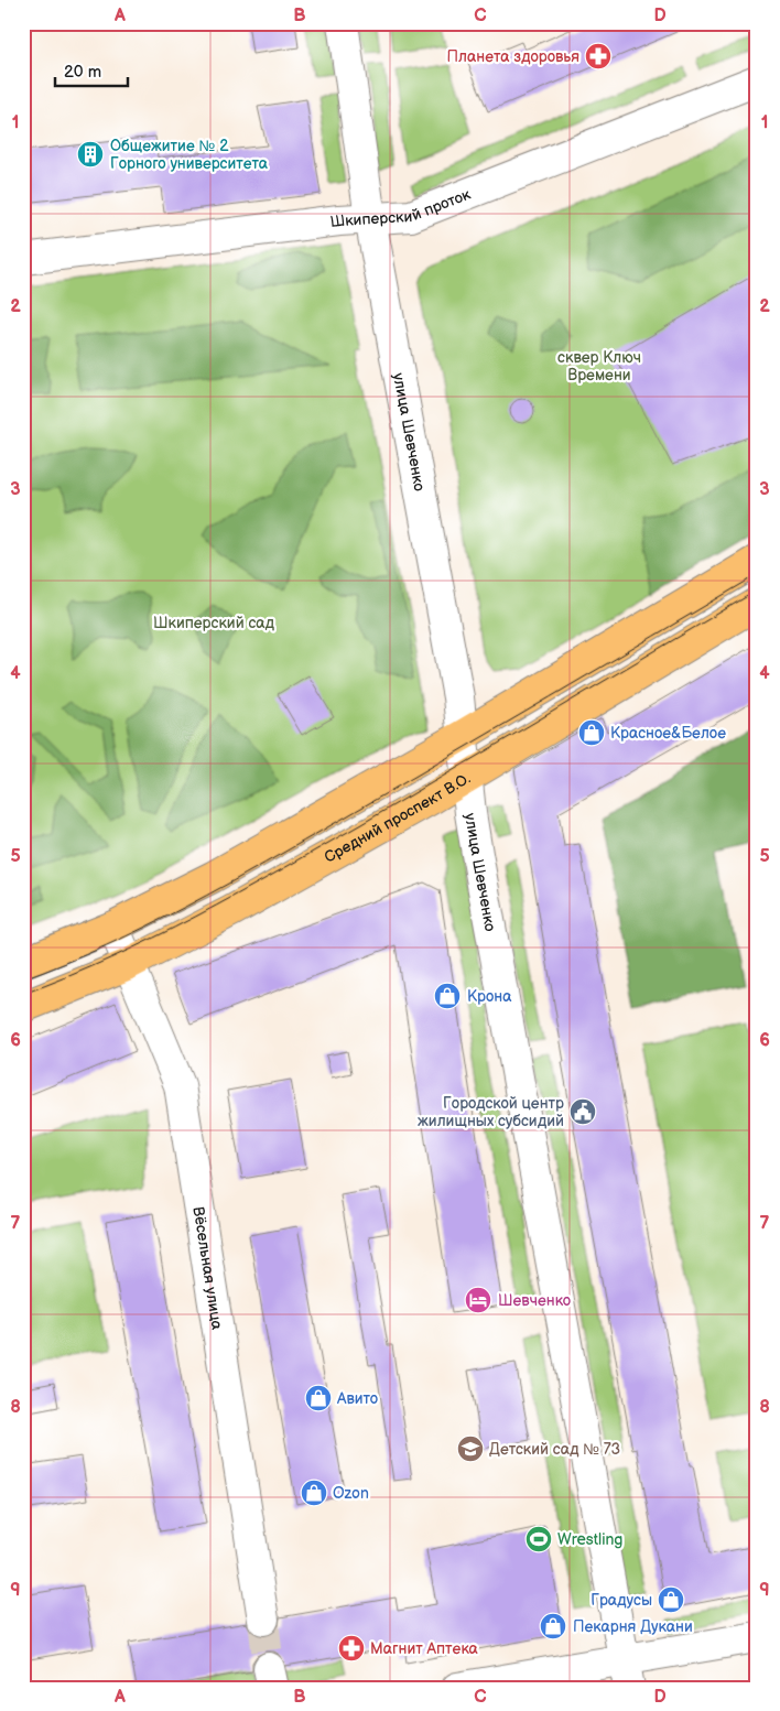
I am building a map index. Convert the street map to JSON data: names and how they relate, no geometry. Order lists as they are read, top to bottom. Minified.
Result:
{"streets":{"main road":["Средний проспект В.О."],"street":["Шкиперский проток","улица Шевченко","Вёсельная улица"]},"crossings":[["Шкиперский проток","улица Шевченко"],["улица Шевченко","Средний проспект В.О."],["Средний проспект В.О.","Вёсельная улица"]],"parks":["сквер Ключ Времени","Шкиперский сад"],"places":{"pharmacy":["Планета здоровья","Магнит Аптека"],"building":["Общежитие № 2 Горного университета"],"shop":["Красное&Белое","Крона","Авито","Ozon","Градусы","Пекарня Дукани"],"public building":["Городской центр жилищных субсидий"],"hotel":["Шевченко"],"school or university":["Детский сад № 73"],"sports":["Wrestling"]},"scale_bar":"20 m","grid":{"columns":["A","B","C","D"],"rows":["1","2","3","4","5","6","7","8","9"]}}
